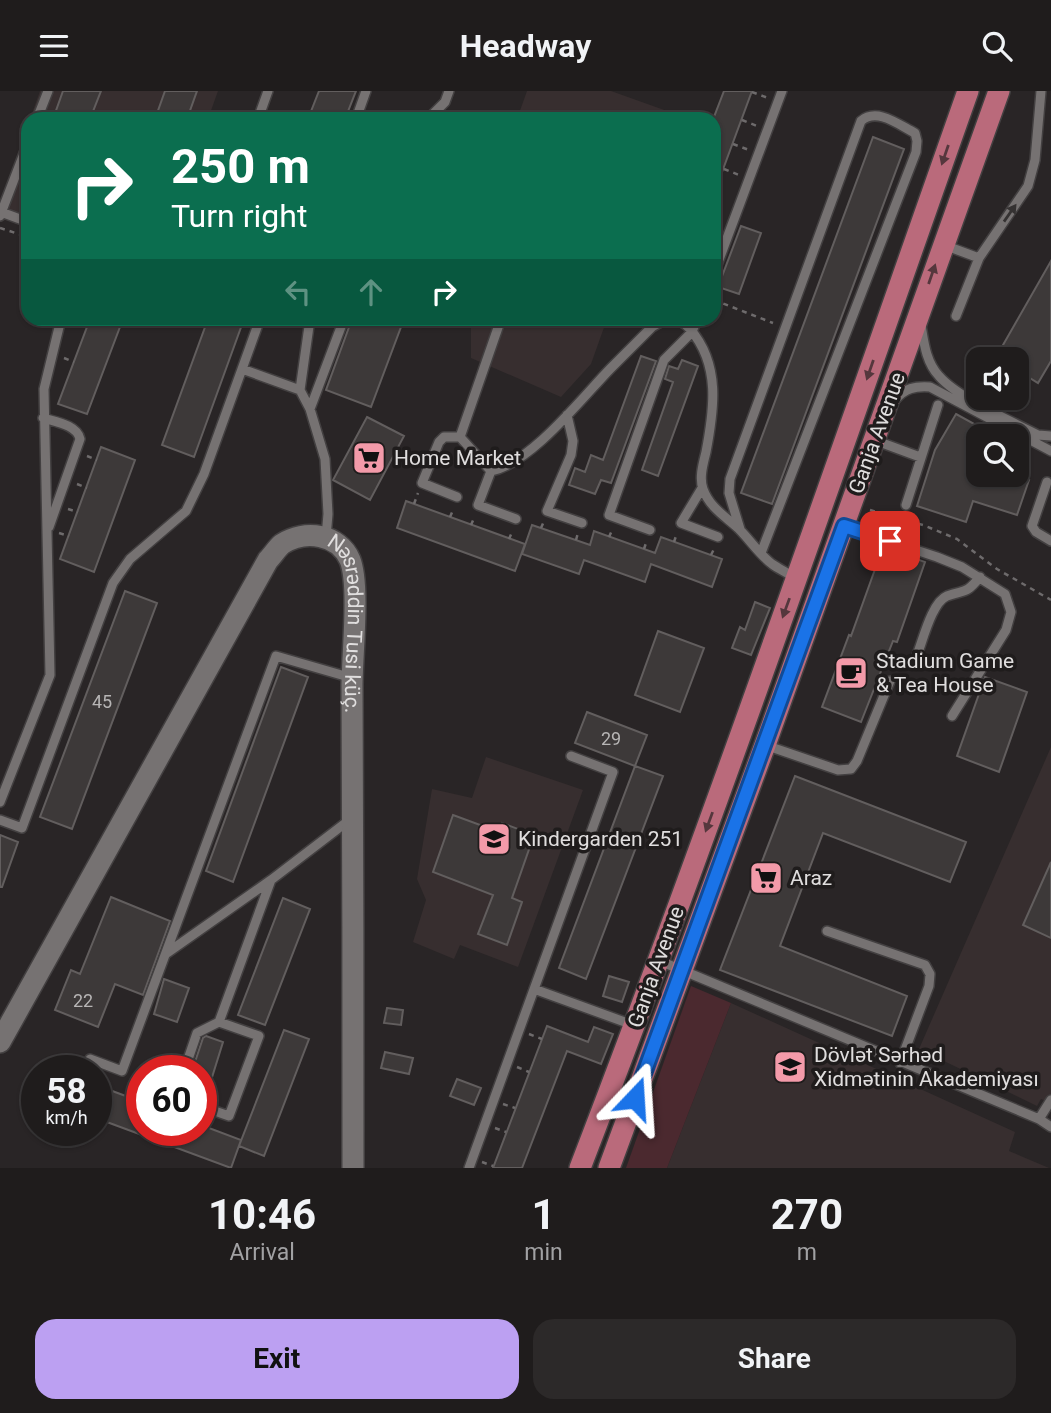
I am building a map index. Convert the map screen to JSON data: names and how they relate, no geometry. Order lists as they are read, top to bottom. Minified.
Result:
{"streets":{"main road":["Ganja Avenue"],"street":["Nəsrəddin Tusi küç."]},"places":{"supermarket":["Home Market","Araz"],"cafe":["Stadium Game & Tea House"],"school or university":["Kindergarden 251","Dövlət Sərhəd Xidmətinin Akademiyası"]},"house_numbers":["45","29","22"],"page":{"header":"Headway","turn":["250 m","Turn right"],"speed":"58 km/h","limit":"60","eta":["10:46","Arrival","1","min","270","m"],"buttons":["Exit","Share"]}}
